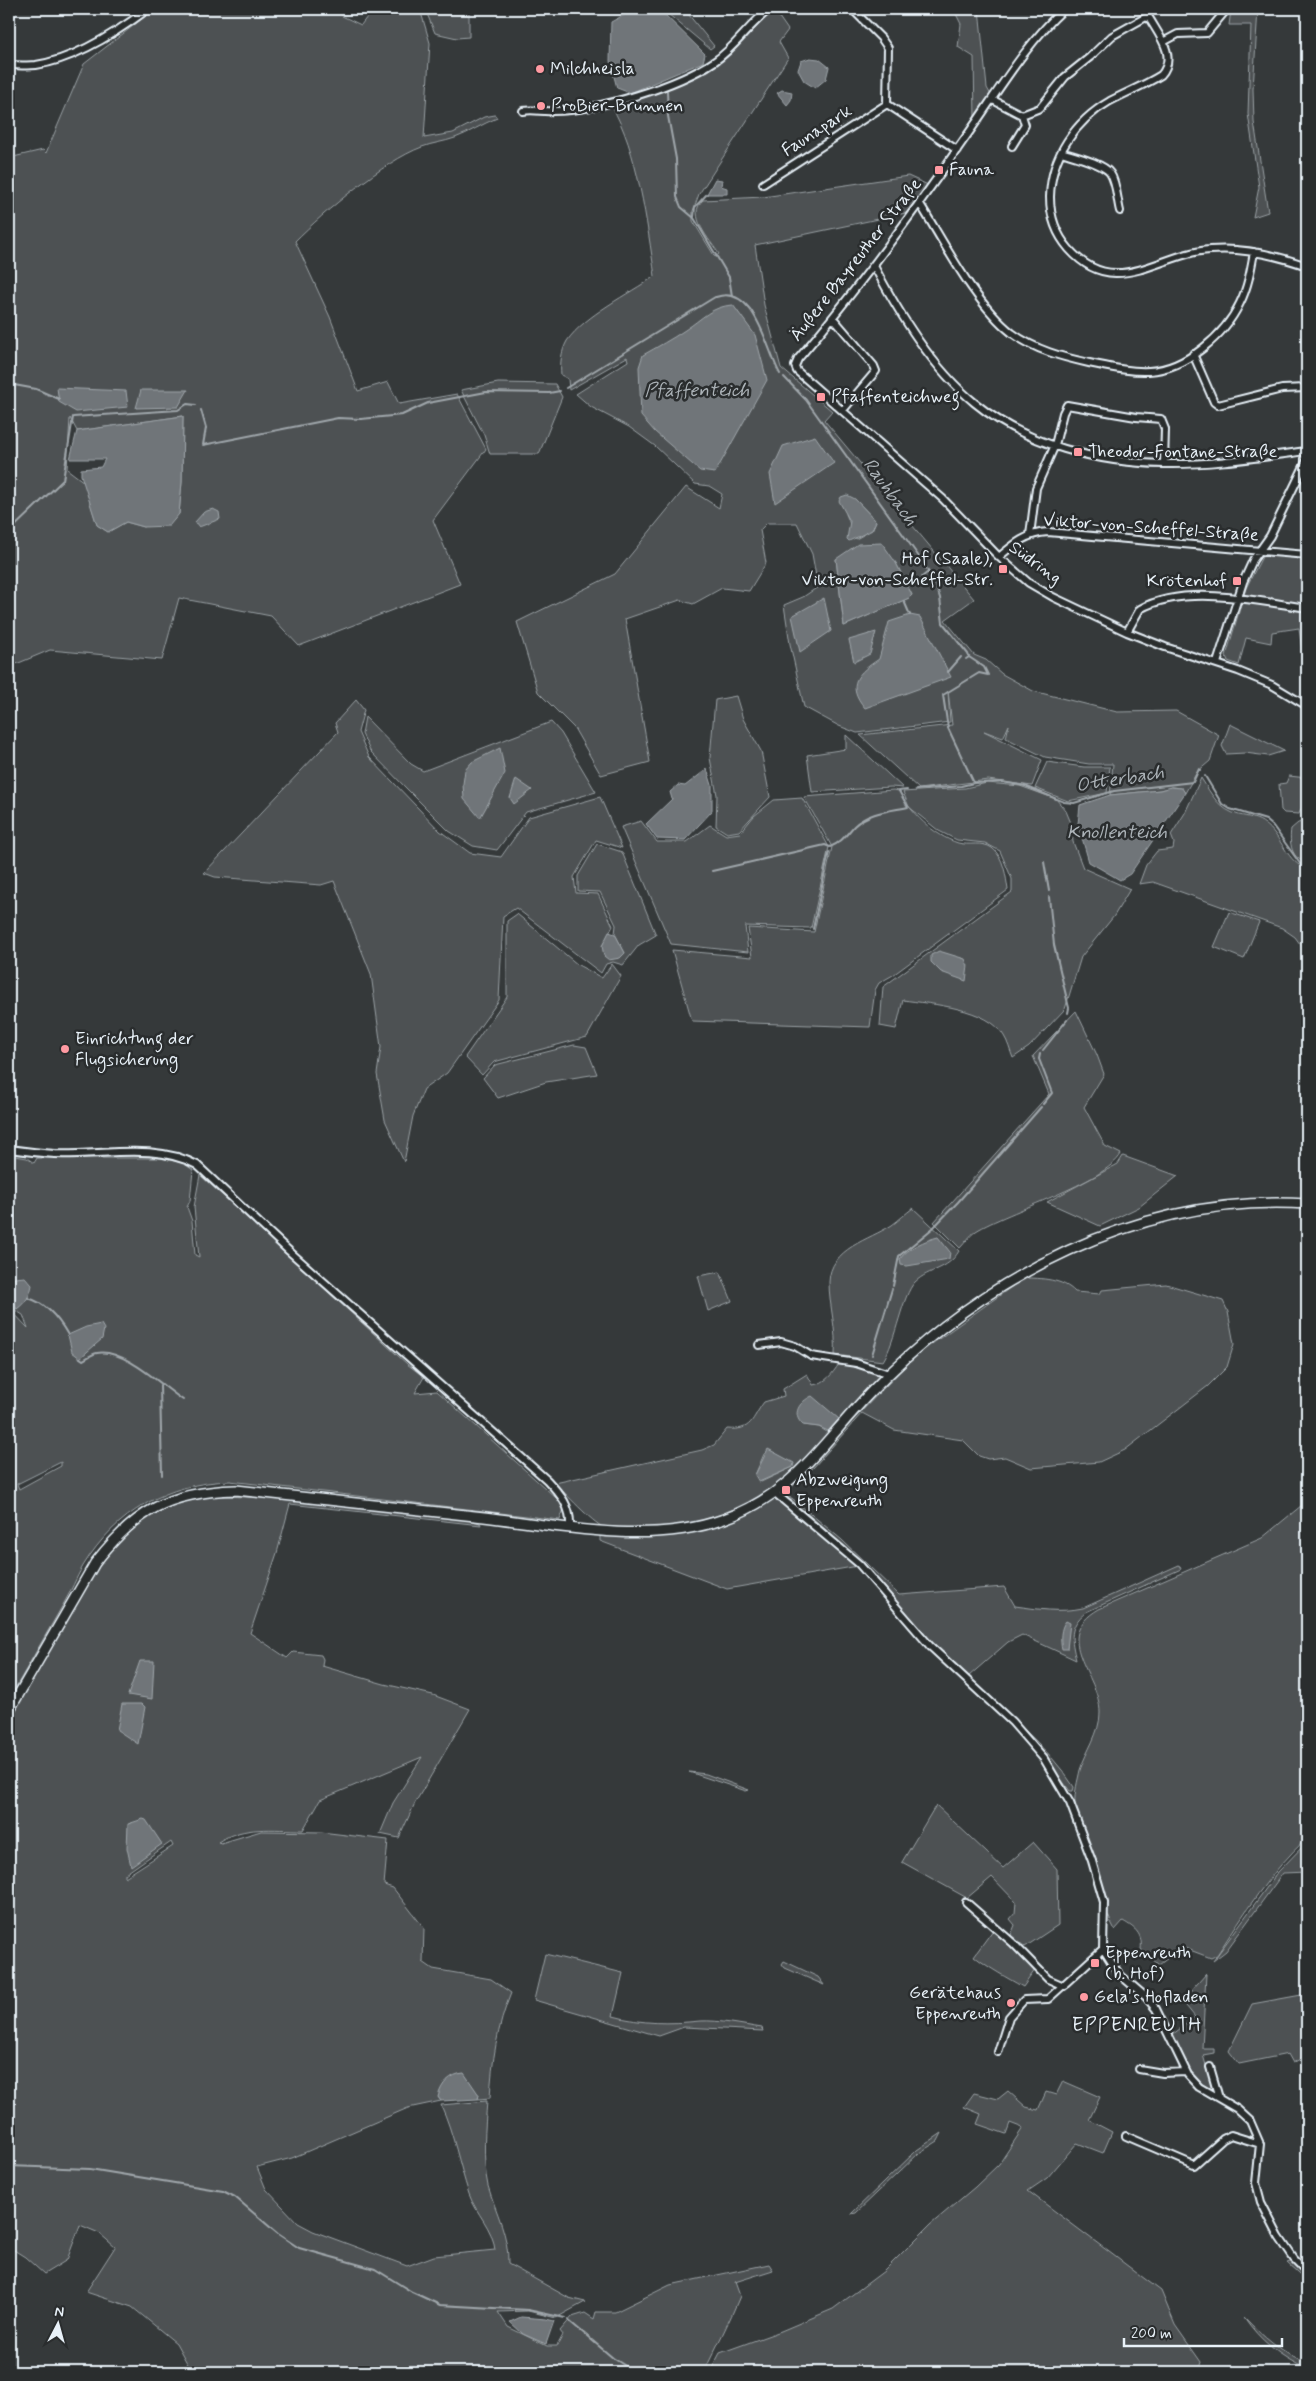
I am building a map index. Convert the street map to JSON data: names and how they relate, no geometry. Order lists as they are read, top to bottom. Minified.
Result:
{"streets":{"street":["Faunapark","Äußere Bayreuther Straße","Viktor-von-Scheffel-Straße","Südring"]},"crossings":[["Äußere Bayreuther Straße","Südring"],["Viktor-von-Scheffel-Straße","Südring"]],"districts":["EPPENREUTH"],"water":["Pfaffenteich","Rauhbach","Otterbach","Knollenteich"],"places":{"other":["Milchheisla","ProBier-Brunnen","Einrichtung der Flugsicherung","Gela's Hofladen","Gerätehaus Eppenreuth"],"transit":["Fauna","Pfaffenteichweg","Theodor-Fontane-Straße","Hof (Saale), Viktor-von-Scheffel-Str.","Krötenhof","Abzweigung Eppenreuth","Eppenreuth (b. Hof)"]},"scale_bar":"200 m","north":"top"}
